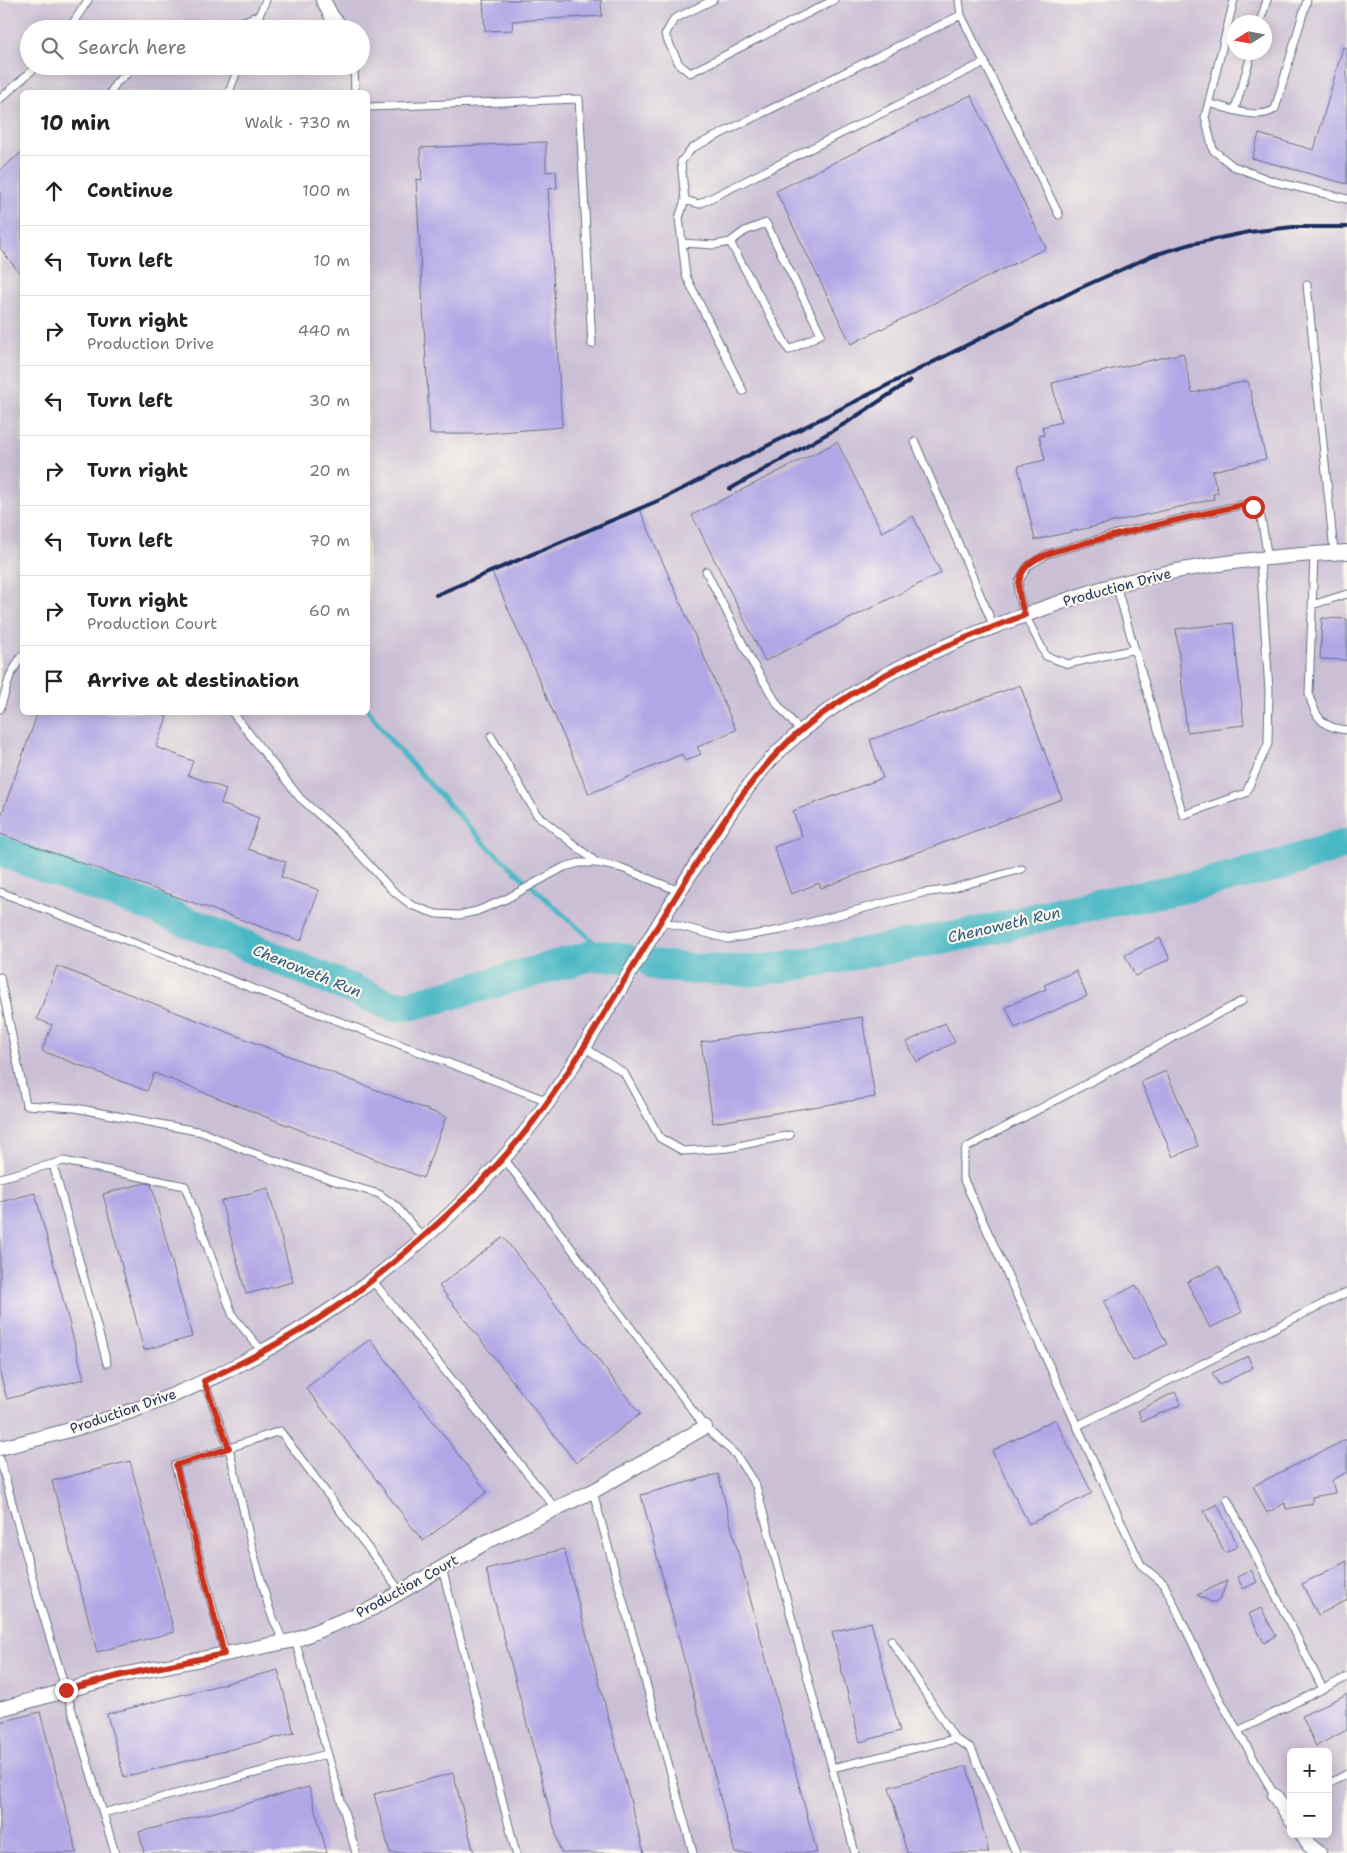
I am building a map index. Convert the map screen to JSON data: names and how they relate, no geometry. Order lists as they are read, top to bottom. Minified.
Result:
{"streets":{"street":["Production Drive","Production Court"]},"water":["Chenoweth Run"],"north":"left","page":{"search":"Search here","heading":["10 min","Walk · 730 m"],"list":[["Continue","100 m"],["Turn left","10 m"],["Turn right","Production Drive","440 m"],["Turn left","30 m"],["Turn right","20 m"],["Turn left","70 m"],["Turn right","Production Court","60 m"],"Arrive at destination"],"map_buttons":["+","−"]}}
